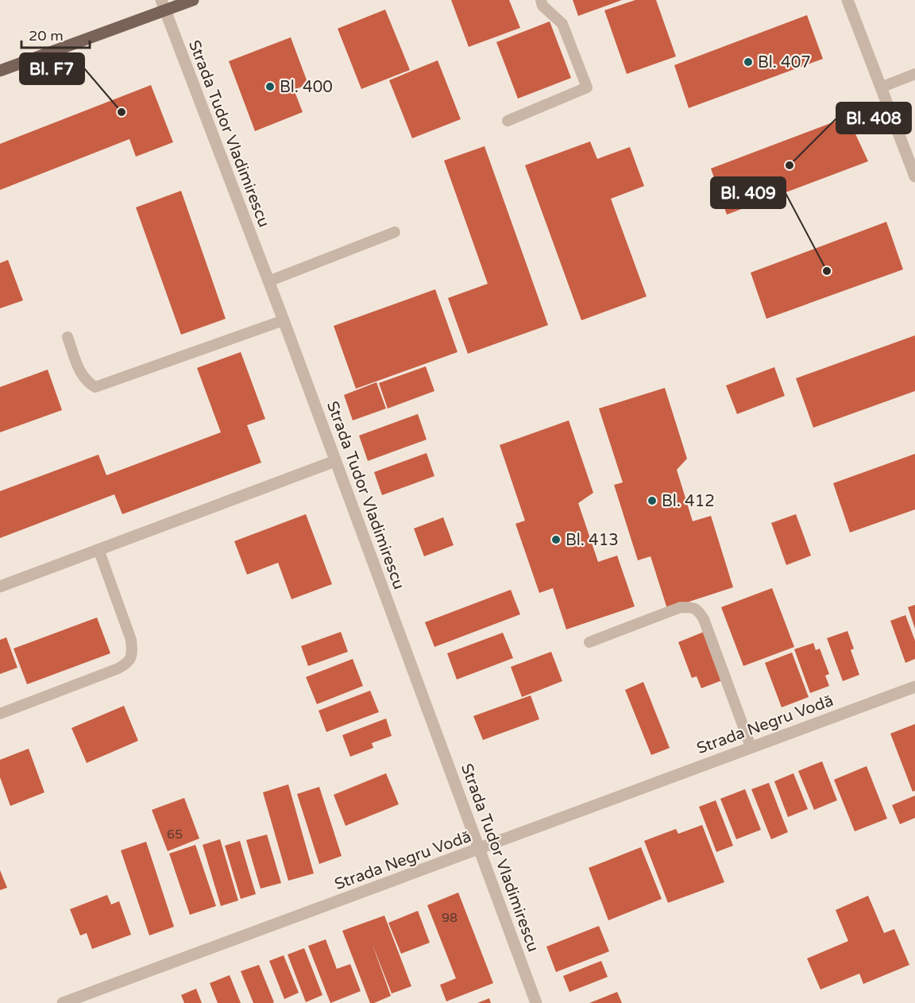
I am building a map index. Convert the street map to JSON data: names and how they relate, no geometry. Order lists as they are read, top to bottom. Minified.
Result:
{"streets":{"street":["Strada Tudor Vladimirescu","Strada Negru Vodă"]},"crossings":[["Strada Tudor Vladimirescu","Strada Negru Vodă"]],"places":["Bl. 407","Bl. 400","Bl. F7","Bl. 408","Bl. 409","Bl. 412","Bl. 413"],"house_numbers":["65","98"],"scale_bar":"20 m"}
